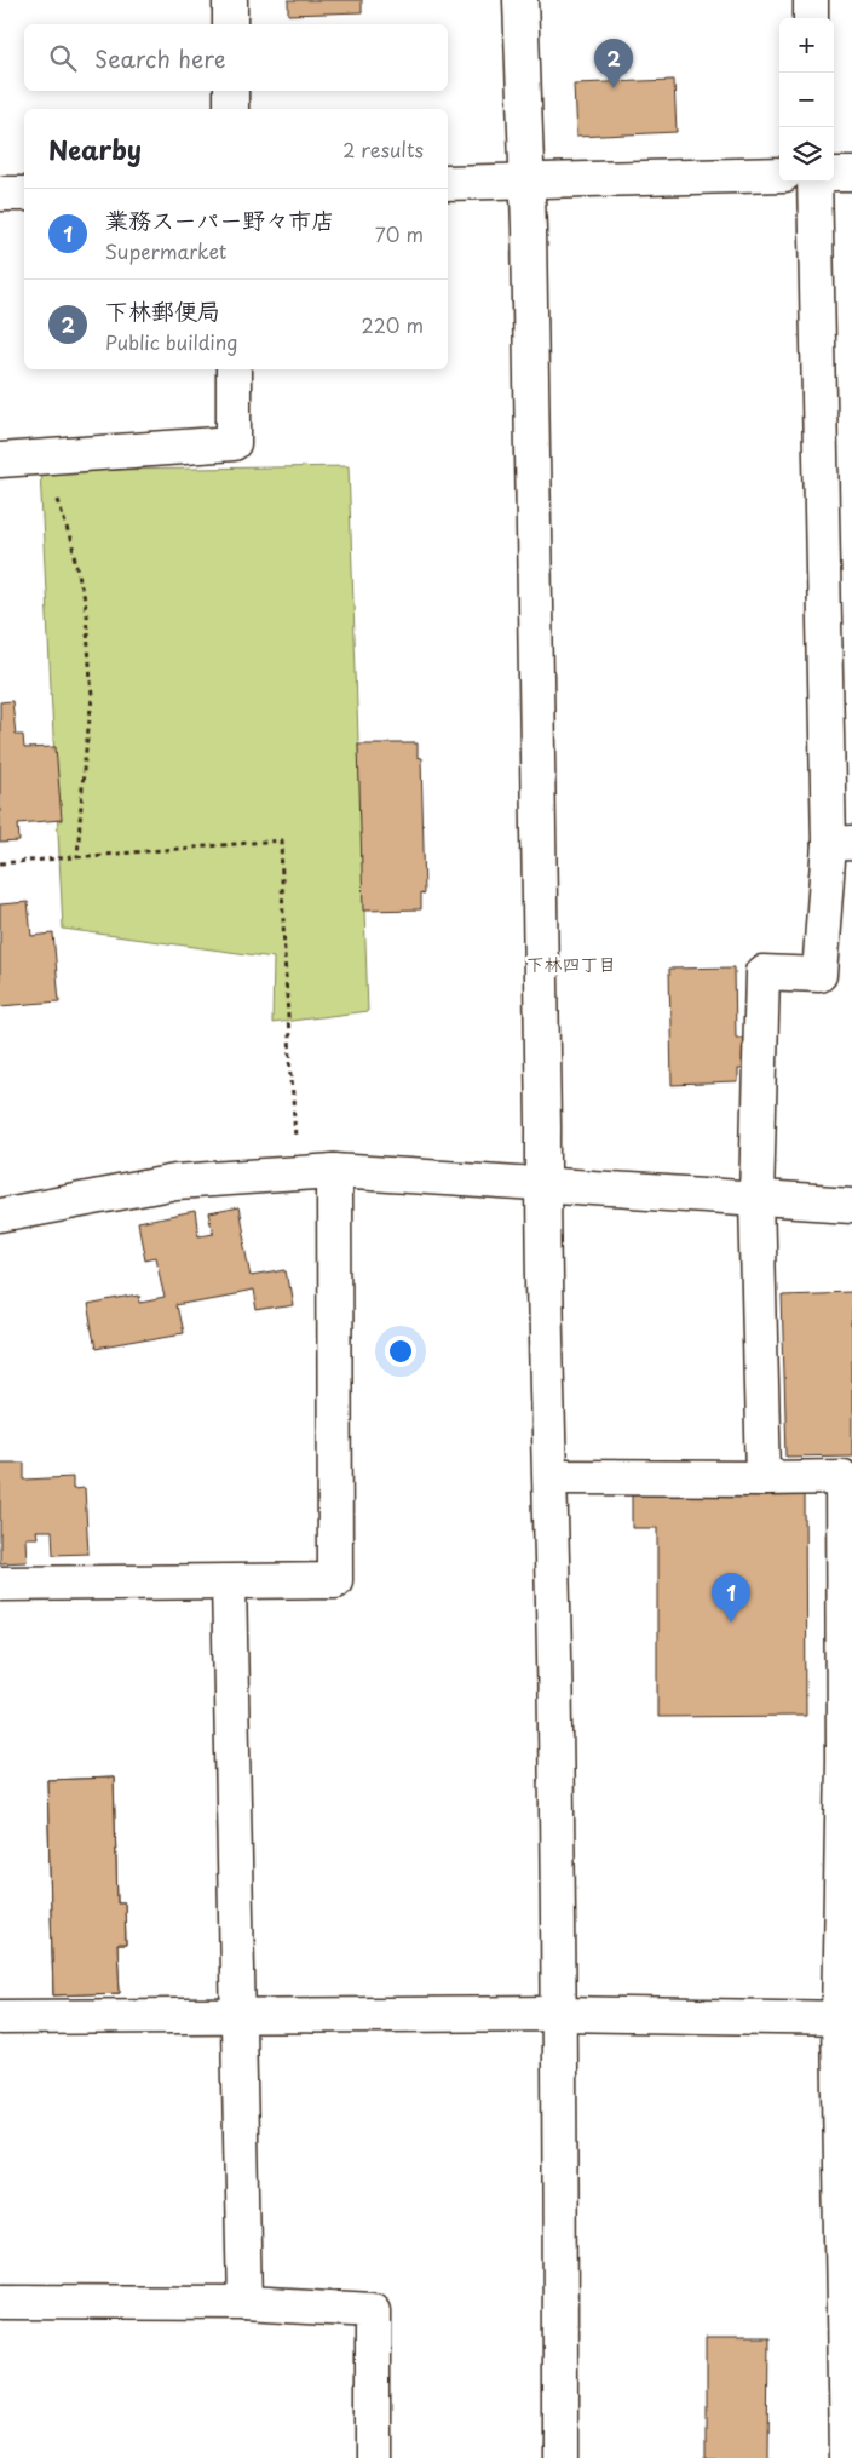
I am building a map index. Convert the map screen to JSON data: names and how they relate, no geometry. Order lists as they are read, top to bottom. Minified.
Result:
{"districts":["下林四丁目"],"page":{"map_buttons":["+","−"],"search":"Search here","pins":["2","1"],"heading":["Nearby","2 results"],"list":[{"mark":"1","name":"業務スーパー野々市店","note":"Supermarket","value":"70 m"},{"mark":"2","name":"下林郵便局","note":"Public building","value":"220 m"}]}}
